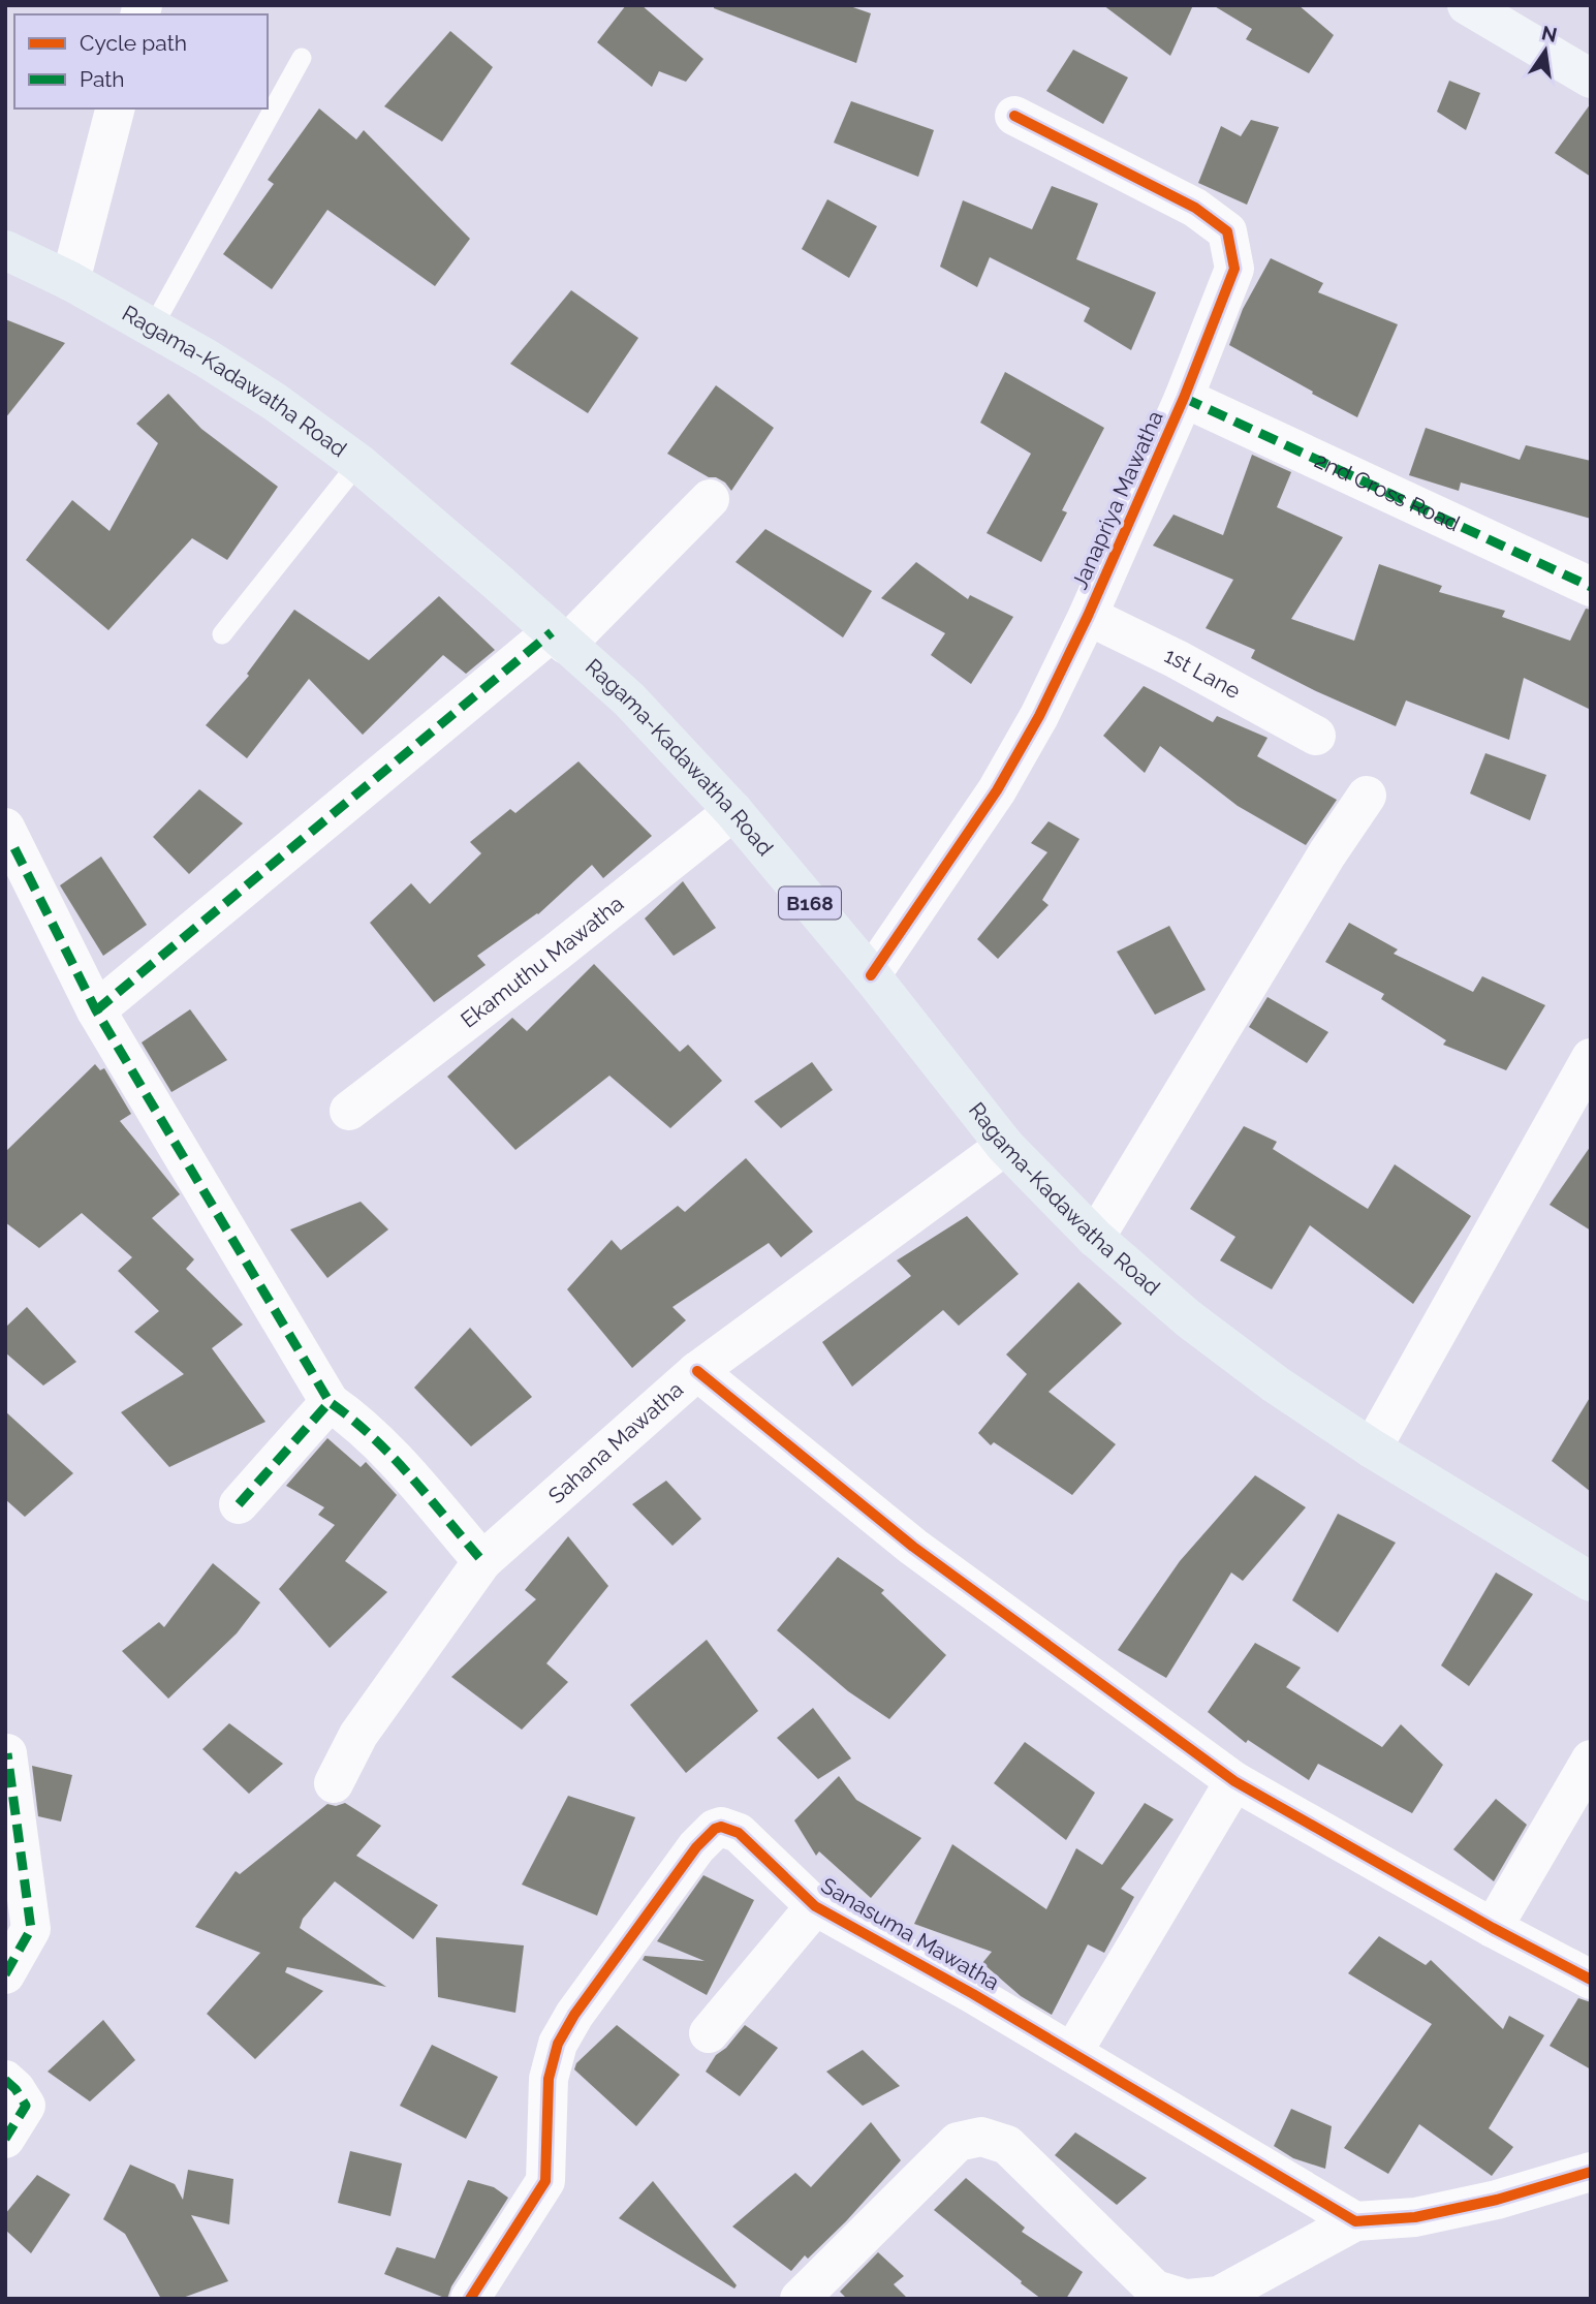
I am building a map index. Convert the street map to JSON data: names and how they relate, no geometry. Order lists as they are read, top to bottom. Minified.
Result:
{"streets":{"main road":["Ragama-Kadawatha Road","B168"],"street":["2nd Cross Road","Janapriya Mawatha","1st Lane","Ekamuthu Mawatha","Sahana Mawatha","Sanasuma Mawatha"]},"crossings":[["Ragama-Kadawatha Road","Janapriya Mawatha"],["Ragama-Kadawatha Road","Ekamuthu Mawatha"],["Ragama-Kadawatha Road","Sahana Mawatha"],["2nd Cross Road","Janapriya Mawatha"],["Janapriya Mawatha","1st Lane"]],"legend":["Cycle path","Path"],"north":"top"}
